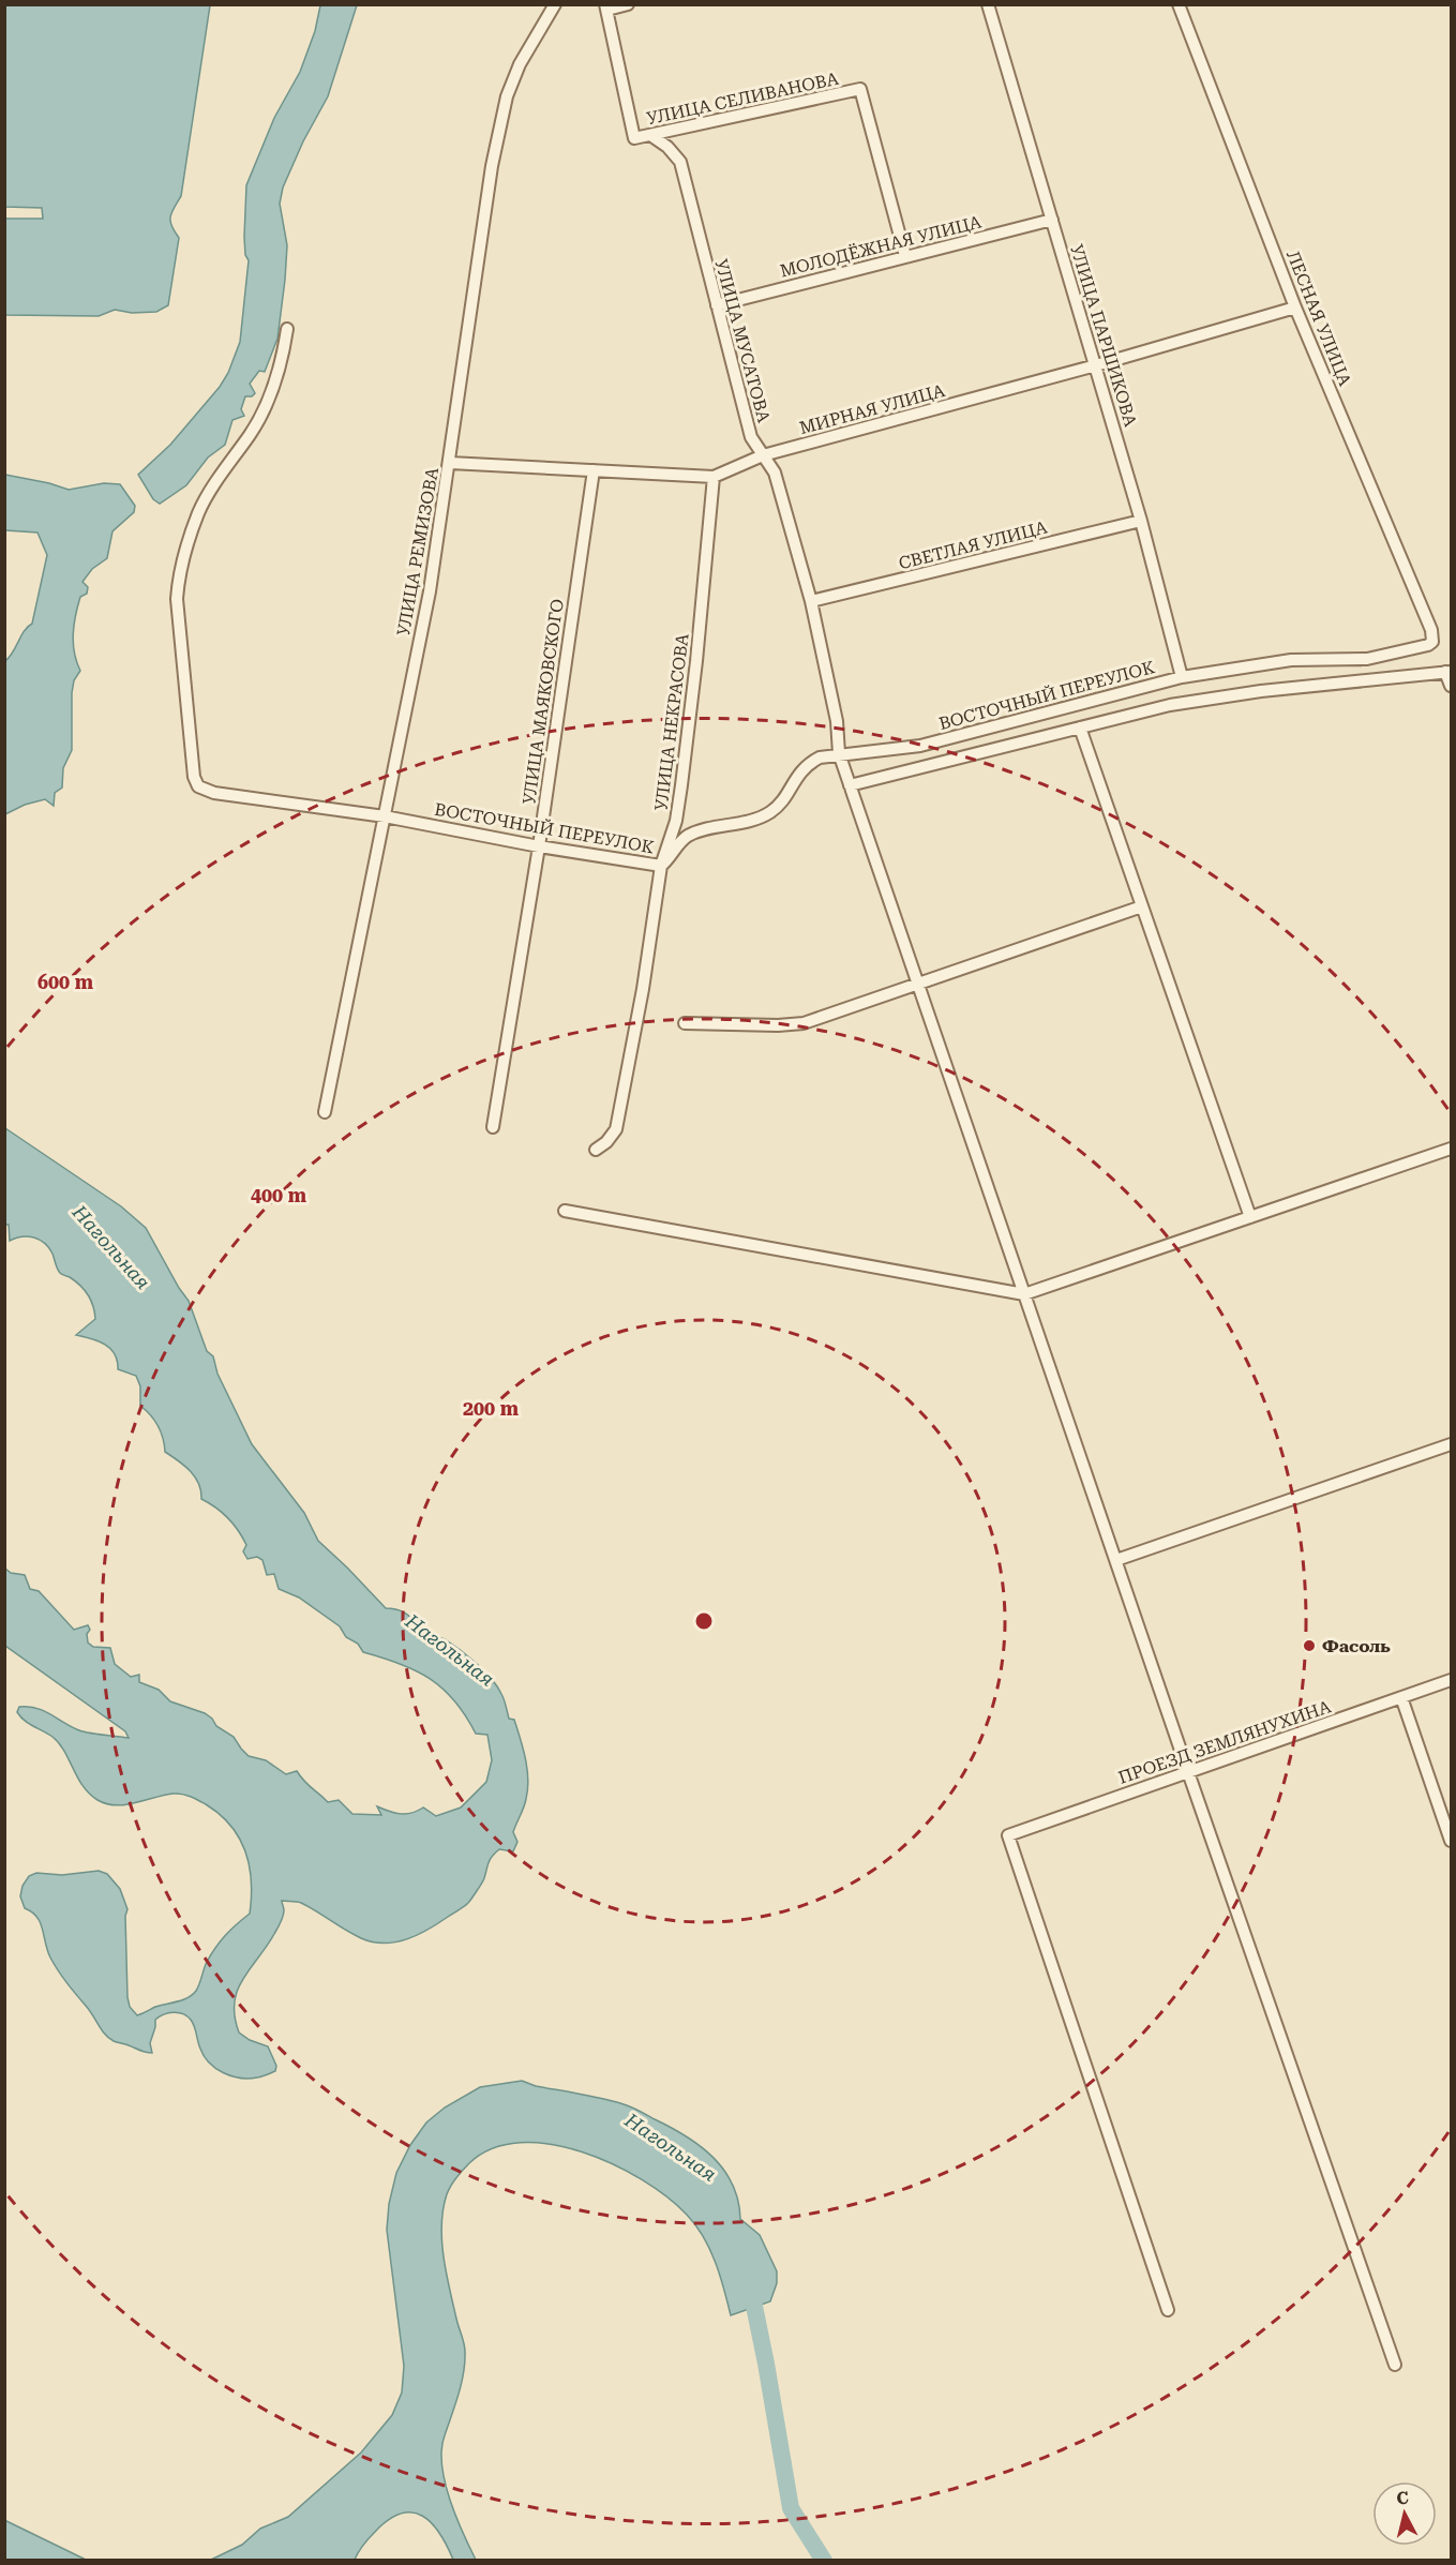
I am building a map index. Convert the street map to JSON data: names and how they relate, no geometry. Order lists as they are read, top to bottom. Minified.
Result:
{"streets":{"street":["УЛИЦА СЕЛИВАНОВА","МОЛОДЁЖНАЯ УЛИЦА","ЛЕСНАЯ УЛИЦА","УЛИЦА ПАРШИКОВА","УЛИЦА МУСАТОВА","МИРНАЯ УЛИЦА","СВЕТЛАЯ УЛИЦА","УЛИЦА РЕМИЗОВА","ВОСТОЧНЫЙ ПЕРЕУЛОК","УЛИЦА МАЯКОВСКОГО","УЛИЦА НЕКРАСОВА","ПРОЕЗД ЗЕМЛЯНУХИНА"]},"crossings":[["УЛИЦА СЕЛИВАНОВА","МОЛОДЁЖНАЯ УЛИЦА"],["УЛИЦА СЕЛИВАНОВА","УЛИЦА МУСАТОВА"],["МОЛОДЁЖНАЯ УЛИЦА","УЛИЦА ПАРШИКОВА"],["МОЛОДЁЖНАЯ УЛИЦА","УЛИЦА МУСАТОВА"],["ЛЕСНАЯ УЛИЦА","МИРНАЯ УЛИЦА"],["ЛЕСНАЯ УЛИЦА","ВОСТОЧНЫЙ ПЕРЕУЛОК"],["УЛИЦА ПАРШИКОВА","МИРНАЯ УЛИЦА"],["УЛИЦА ПАРШИКОВА","СВЕТЛАЯ УЛИЦА"],["УЛИЦА ПАРШИКОВА","ВОСТОЧНЫЙ ПЕРЕУЛОК"],["УЛИЦА МУСАТОВА","МИРНАЯ УЛИЦА"],["УЛИЦА МУСАТОВА","СВЕТЛАЯ УЛИЦА"],["УЛИЦА МУСАТОВА","ВОСТОЧНЫЙ ПЕРЕУЛОК"],["УЛИЦА МУСАТОВА","ПРОЕЗД ЗЕМЛЯНУХИНА"],["МИРНАЯ УЛИЦА","УЛИЦА РЕМИЗОВА"],["МИРНАЯ УЛИЦА","УЛИЦА МАЯКОВСКОГО"],["МИРНАЯ УЛИЦА","УЛИЦА НЕКРАСОВА"],["УЛИЦА РЕМИЗОВА","ВОСТОЧНЫЙ ПЕРЕУЛОК"],["ВОСТОЧНЫЙ ПЕРЕУЛОК","УЛИЦА МАЯКОВСКОГО"],["ВОСТОЧНЫЙ ПЕРЕУЛОК","УЛИЦА НЕКРАСОВА"]],"water":["Нагольная"],"places":["Фасоль"],"north":"top","rings":["600 m","400 m","200 m"]}
